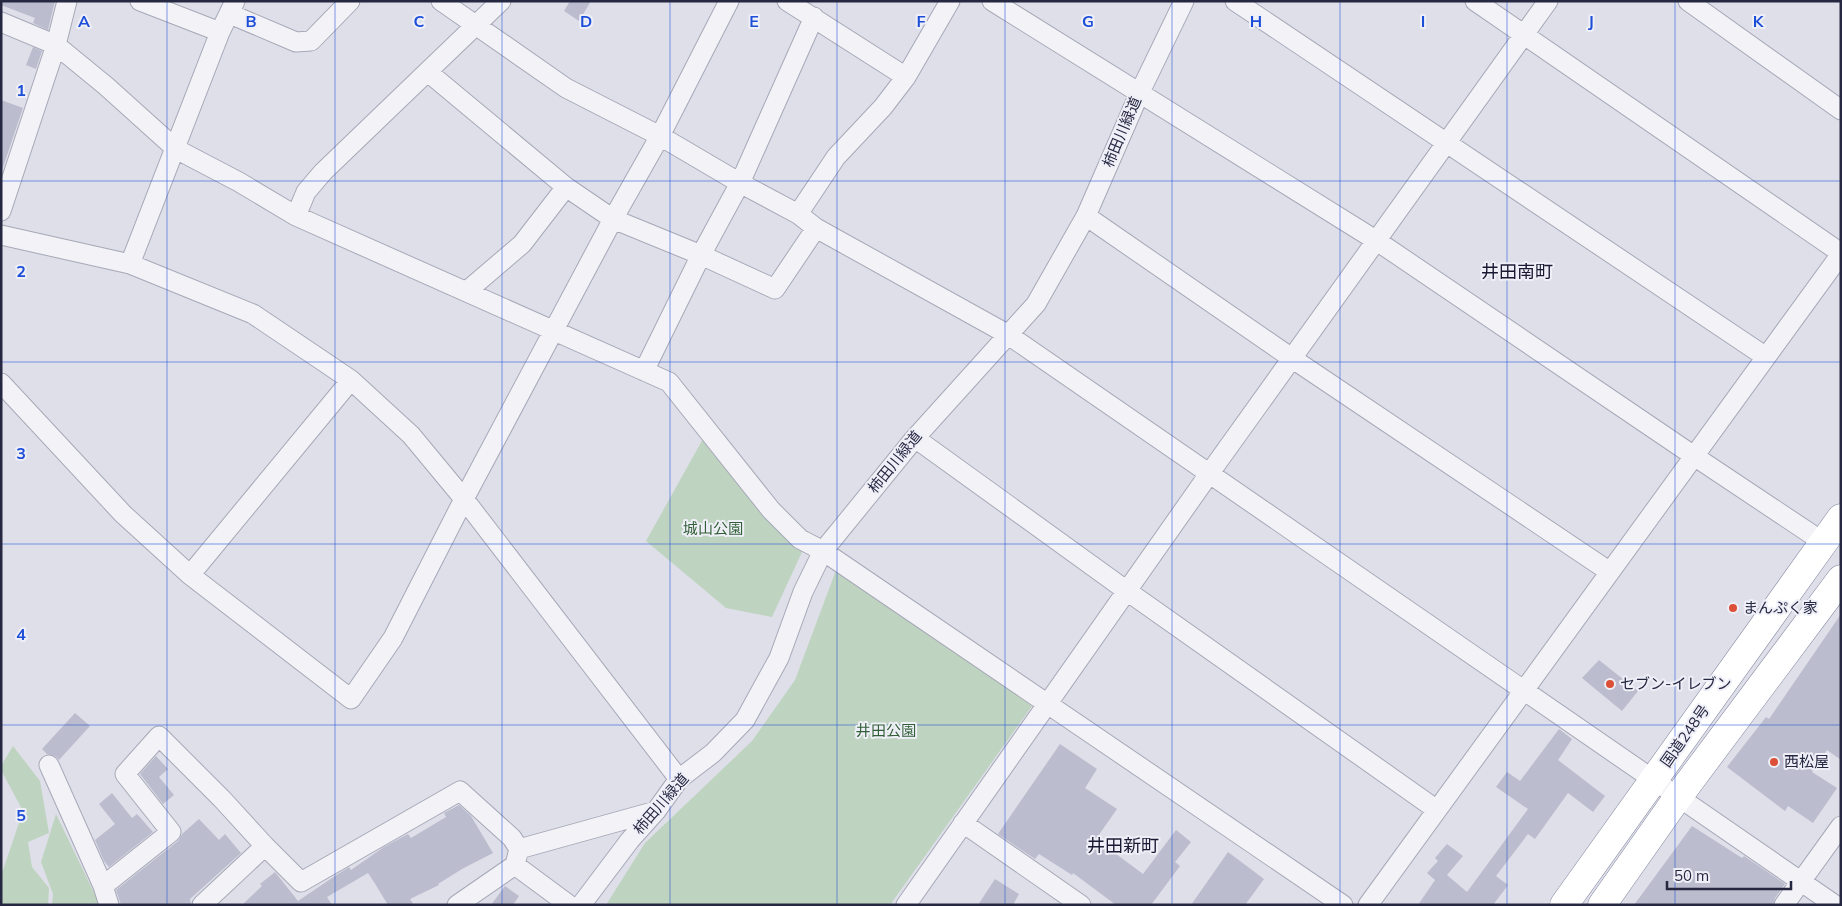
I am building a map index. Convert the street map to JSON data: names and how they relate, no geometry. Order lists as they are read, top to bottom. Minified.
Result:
{"streets":{"highway":["国道248号"],"street":["柿田川緑道"]},"districts":["井田南町","井田新町"],"parks":["城山公園","井田公園"],"places":["まんぷく家","セブン-イレブン","西松屋"],"scale_bar":"50 m","grid":{"columns":["A","B","C","D","E","F","G","H","I","J","K"],"rows":["1","2","3","4","5"]}}
